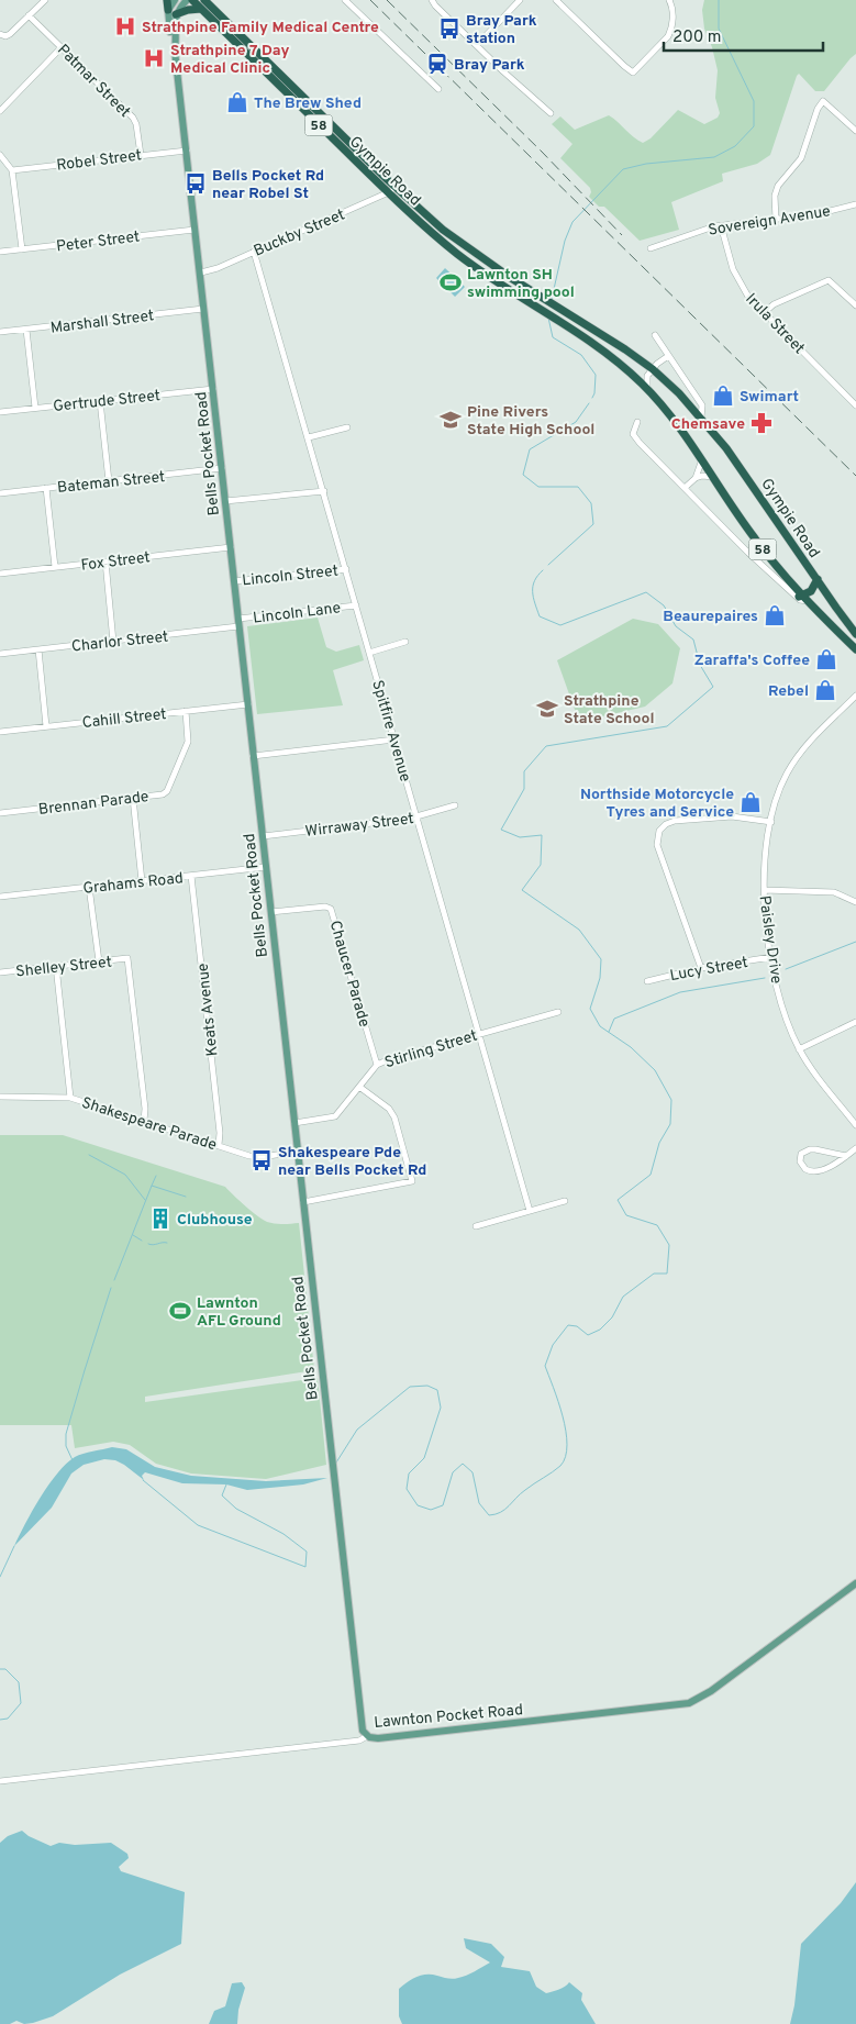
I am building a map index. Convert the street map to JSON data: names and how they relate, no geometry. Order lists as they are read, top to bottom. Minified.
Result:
{"streets":{"highway":["58","Gympie Road"],"main road":["Bells Pocket Road","Lawnton Pocket Road"],"street":["Patmar Street","Robel Street","Sovereign Avenue","Buckby Street","Peter Street","Marshall Street","Irula Street","Gertrude Street","Bateman Street","Fox Street","Lincoln Street","Lincoln Lane","Charlor Street","Cahill Street","Spitfire Avenue","Brennan Parade","Wirraway Street","Grahams Road","Paisley Drive","Shelley Street","Lucy Street","Chaucer Parade","Keats Avenue","Stirling Street","Shakespeare Parade"]},"crossings":[["Patmar Street","Robel Street"],["Robel Street","Bells Pocket Road"],["Gympie Road","Buckby Street"],["Sovereign Avenue","Irula Street"],["Buckby Street","Bells Pocket Road"],["Buckby Street","Spitfire Avenue"],["Peter Street","Bells Pocket Road"],["Marshall Street","Bells Pocket Road"],["Gertrude Street","Bells Pocket Road"],["Bells Pocket Road","Bateman Street"],["Bells Pocket Road","Fox Street"],["Bells Pocket Road","Lincoln Street"],["Bells Pocket Road","Lincoln Lane"],["Bells Pocket Road","Charlor Street"],["Bells Pocket Road","Cahill Street"],["Bells Pocket Road","Wirraway Street"],["Bells Pocket Road","Grahams Road"],["Bells Pocket Road","Chaucer Parade"],["Bells Pocket Road","Stirling Street"],["Bells Pocket Road","Shakespeare Parade"],["Bells Pocket Road","Lawnton Pocket Road"],["Lincoln Street","Spitfire Avenue"],["Lincoln Lane","Charlor Street"],["Lincoln Lane","Spitfire Avenue"],["Cahill Street","Brennan Parade"],["Spitfire Avenue","Wirraway Street"],["Spitfire Avenue","Stirling Street"],["Grahams Road","Keats Avenue"],["Paisley Drive","Lucy Street"],["Shelley Street","Shakespeare Parade"],["Chaucer Parade","Stirling Street"],["Keats Avenue","Shakespeare Parade"]],"places":{"hospital":["Strathpine Family Medical Centre","Strathpine 7 Day Medical Clinic"],"bus stop":["Bray Park station","Bells Pocket Rd near Robel St","Shakespeare Pde near Bells Pocket Rd"],"station":["Bray Park"],"shop":["The Brew Shed","Swimart","Beaurepaires","Zaraffa's Coffee","Rebel","Northside Motorcycle Tyres and Service"],"sports":["Lawnton SH swimming pool","Lawnton AFL Ground"],"school or university":["Pine Rivers State High School","Strathpine State School"],"pharmacy":["Chemsave"],"building":["Clubhouse"]},"scale_bar":"200 m"}
